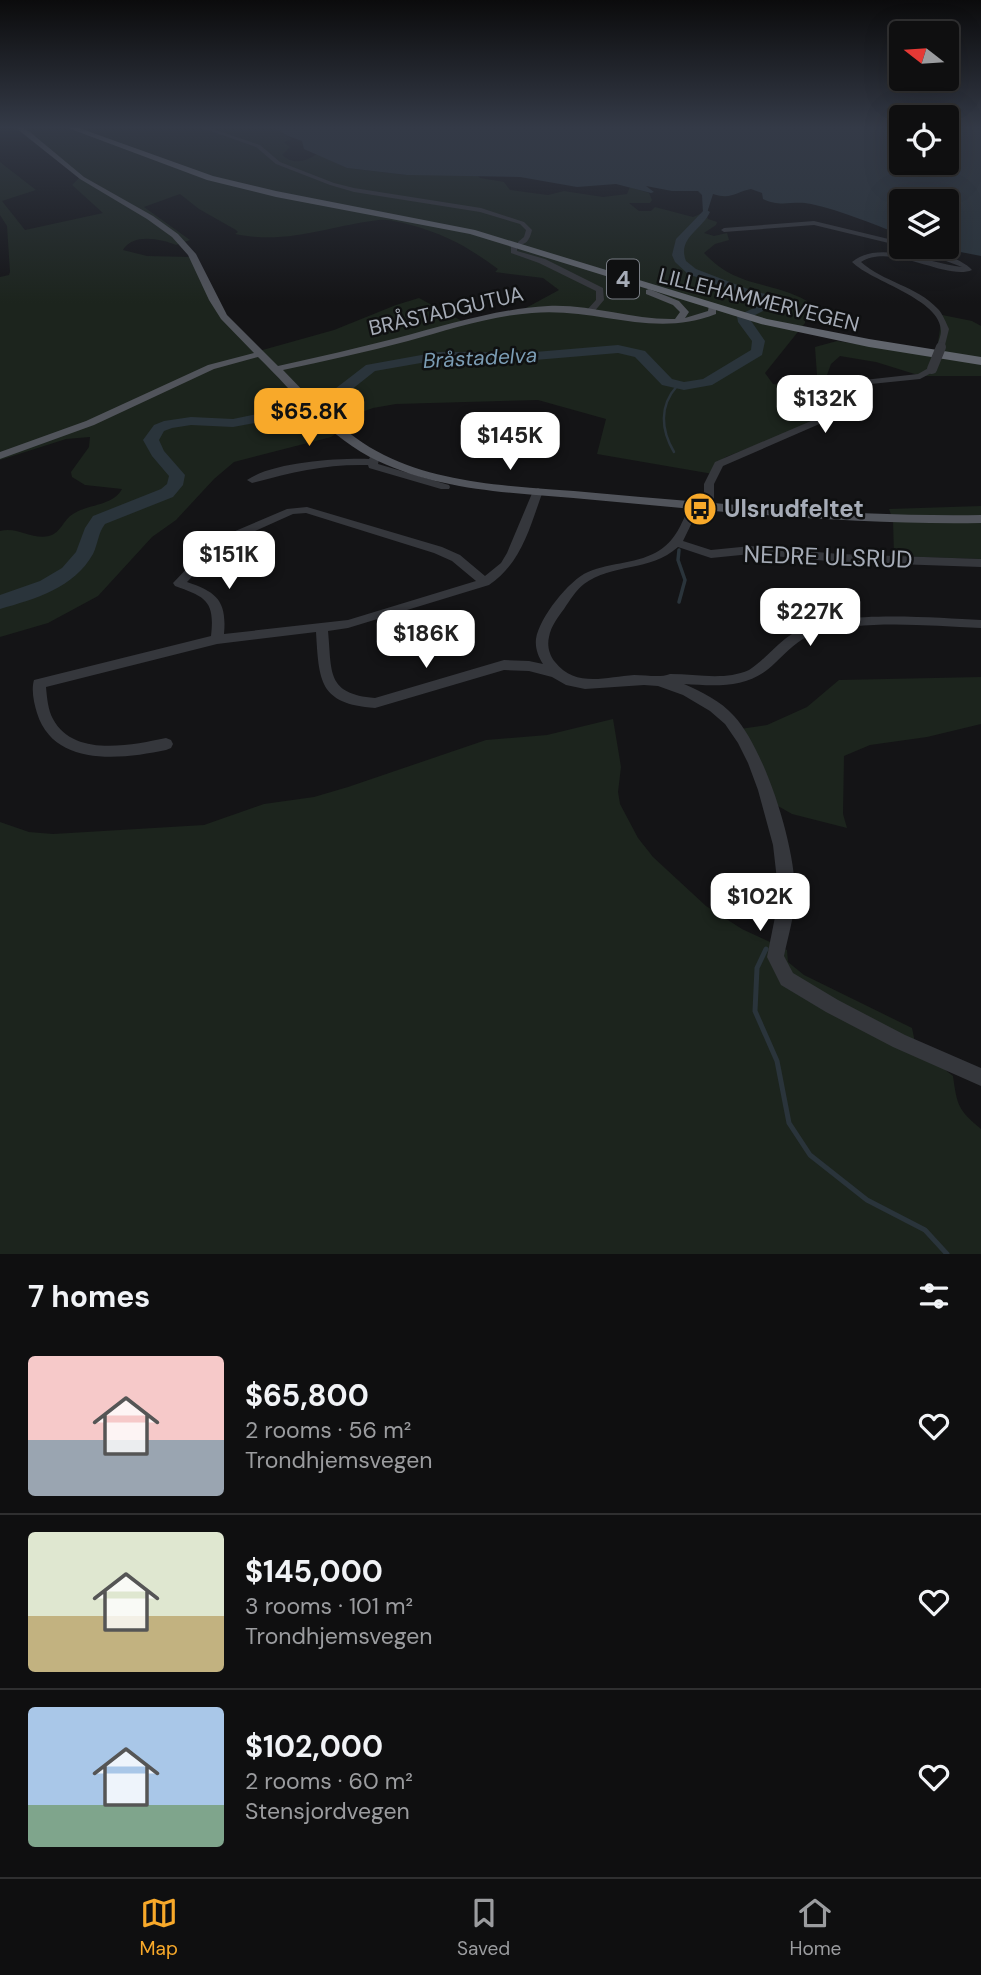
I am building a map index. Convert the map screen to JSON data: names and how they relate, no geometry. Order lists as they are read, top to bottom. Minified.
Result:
{"streets":{"highway":["4","LILLEHAMMERVEGEN"],"main road":["BRÅSTADGUTUA"],"street":["NEDRE ULSRUD"]},"crossings":[["LILLEHAMMERVEGEN","BRÅSTADGUTUA"]],"water":["Bråstadelva"],"places":{"bus stop":["Ulsrudfeltet"]},"north":"left","page":{"price":["$132K","$65.8K","$145K","$151K","$227K","$186K","$102K"],"heading":"7 homes","list":[{"name":"$65,800","note":"2 rooms · 56 m² · Trondhjemsvegen"},{"name":"$145,000","note":"3 rooms · 101 m² · Trondhjemsvegen"},{"name":"$102,000","note":"2 rooms · 60 m² · Stensjordvegen"}],"tabs":["Map","Saved","Home"]}}
